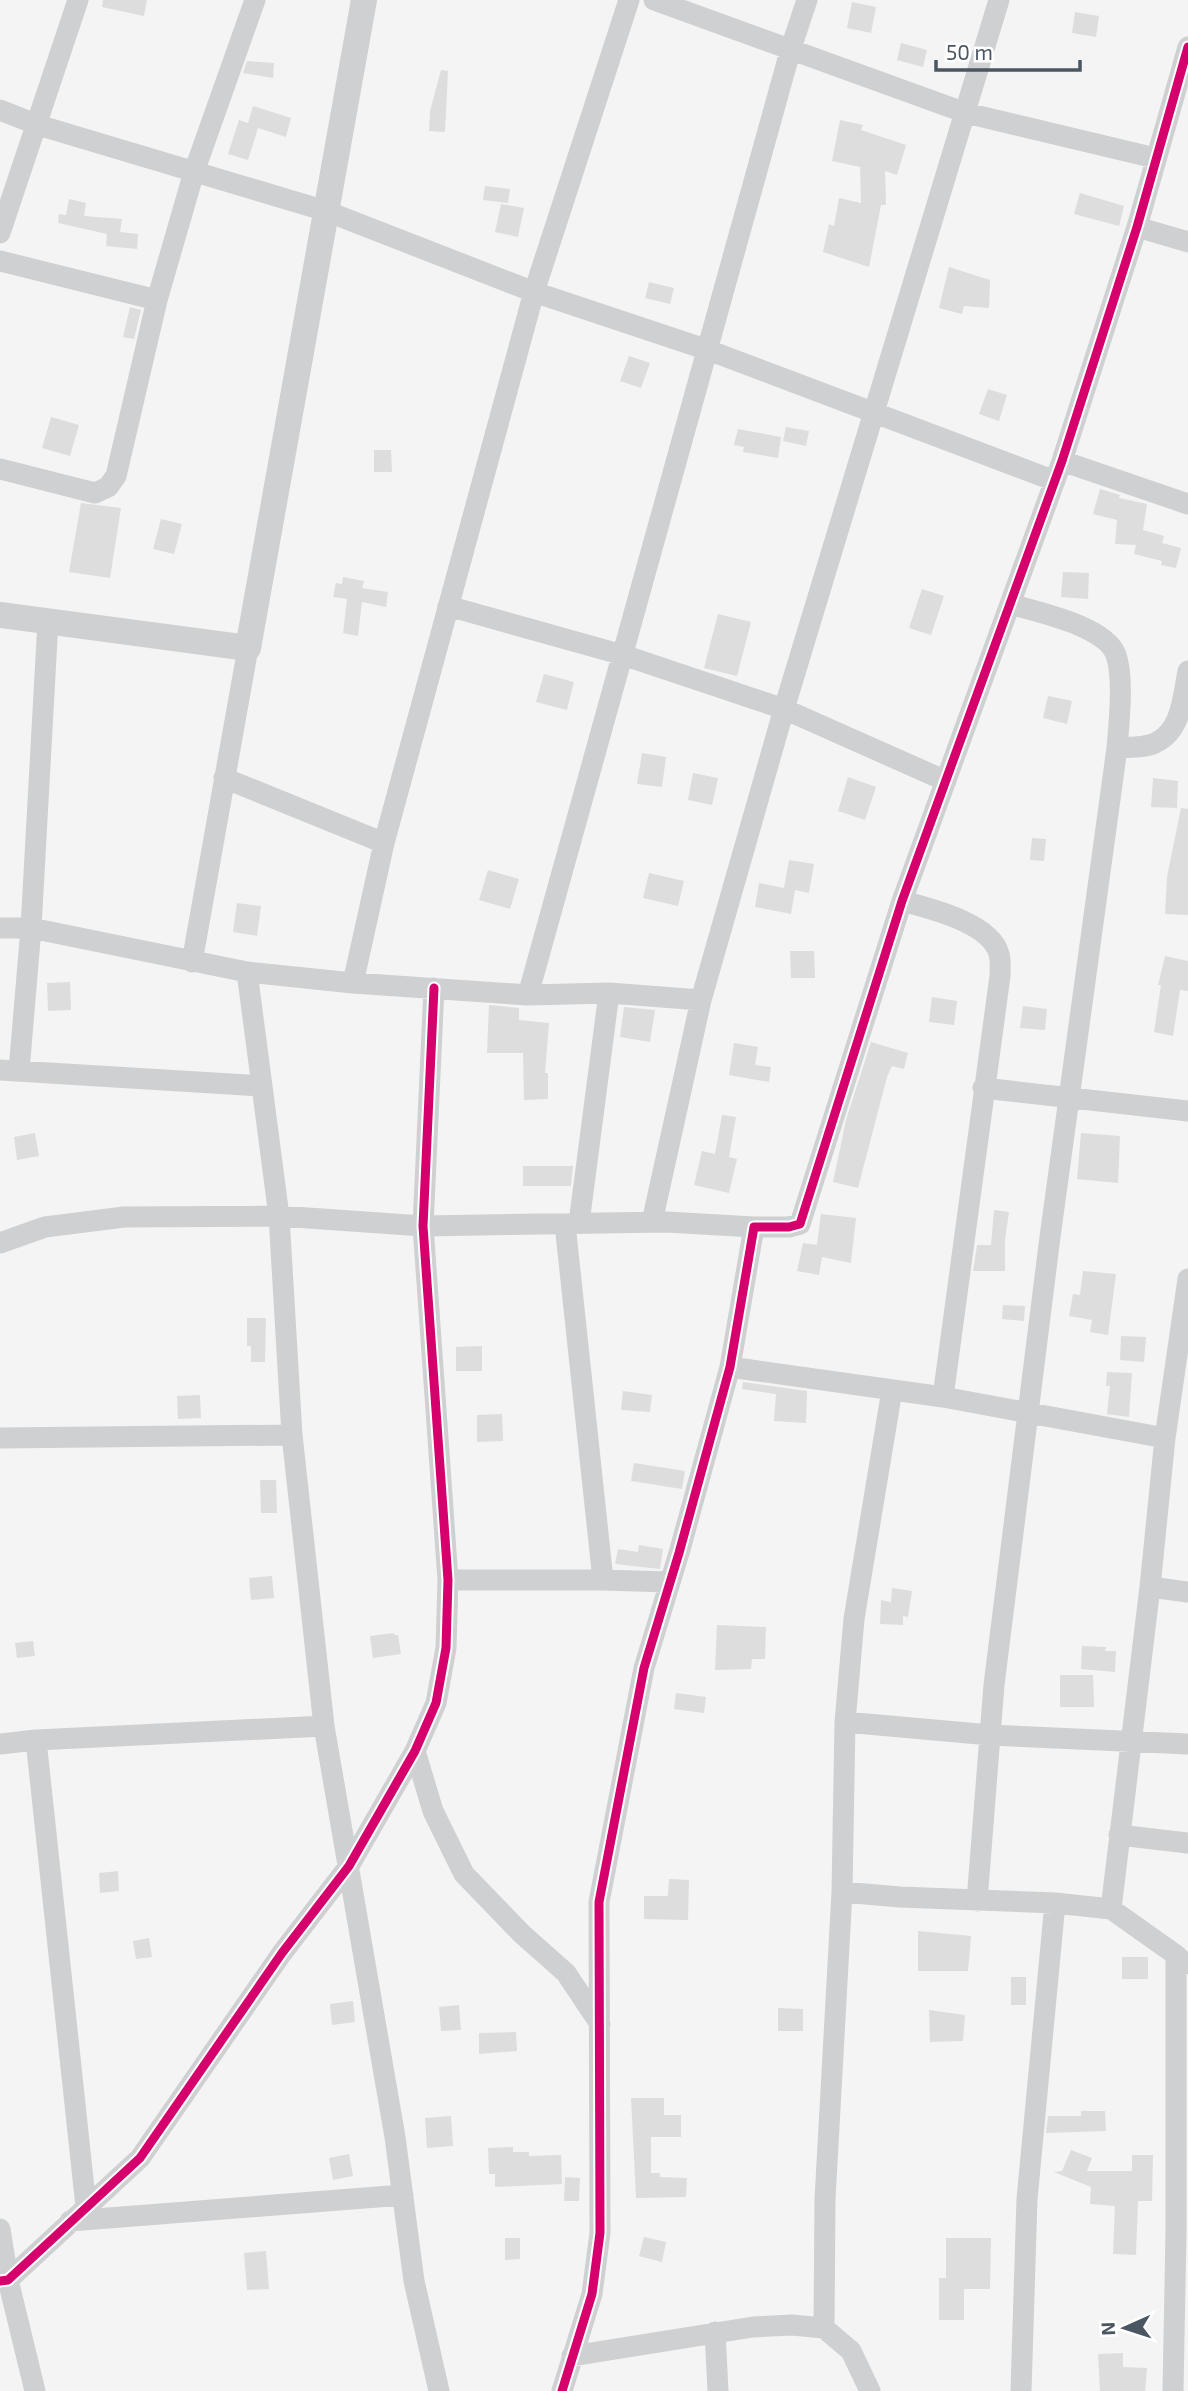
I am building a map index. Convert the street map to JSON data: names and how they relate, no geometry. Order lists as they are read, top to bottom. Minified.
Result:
{"scale_bar":"50 m","north":"left"}
